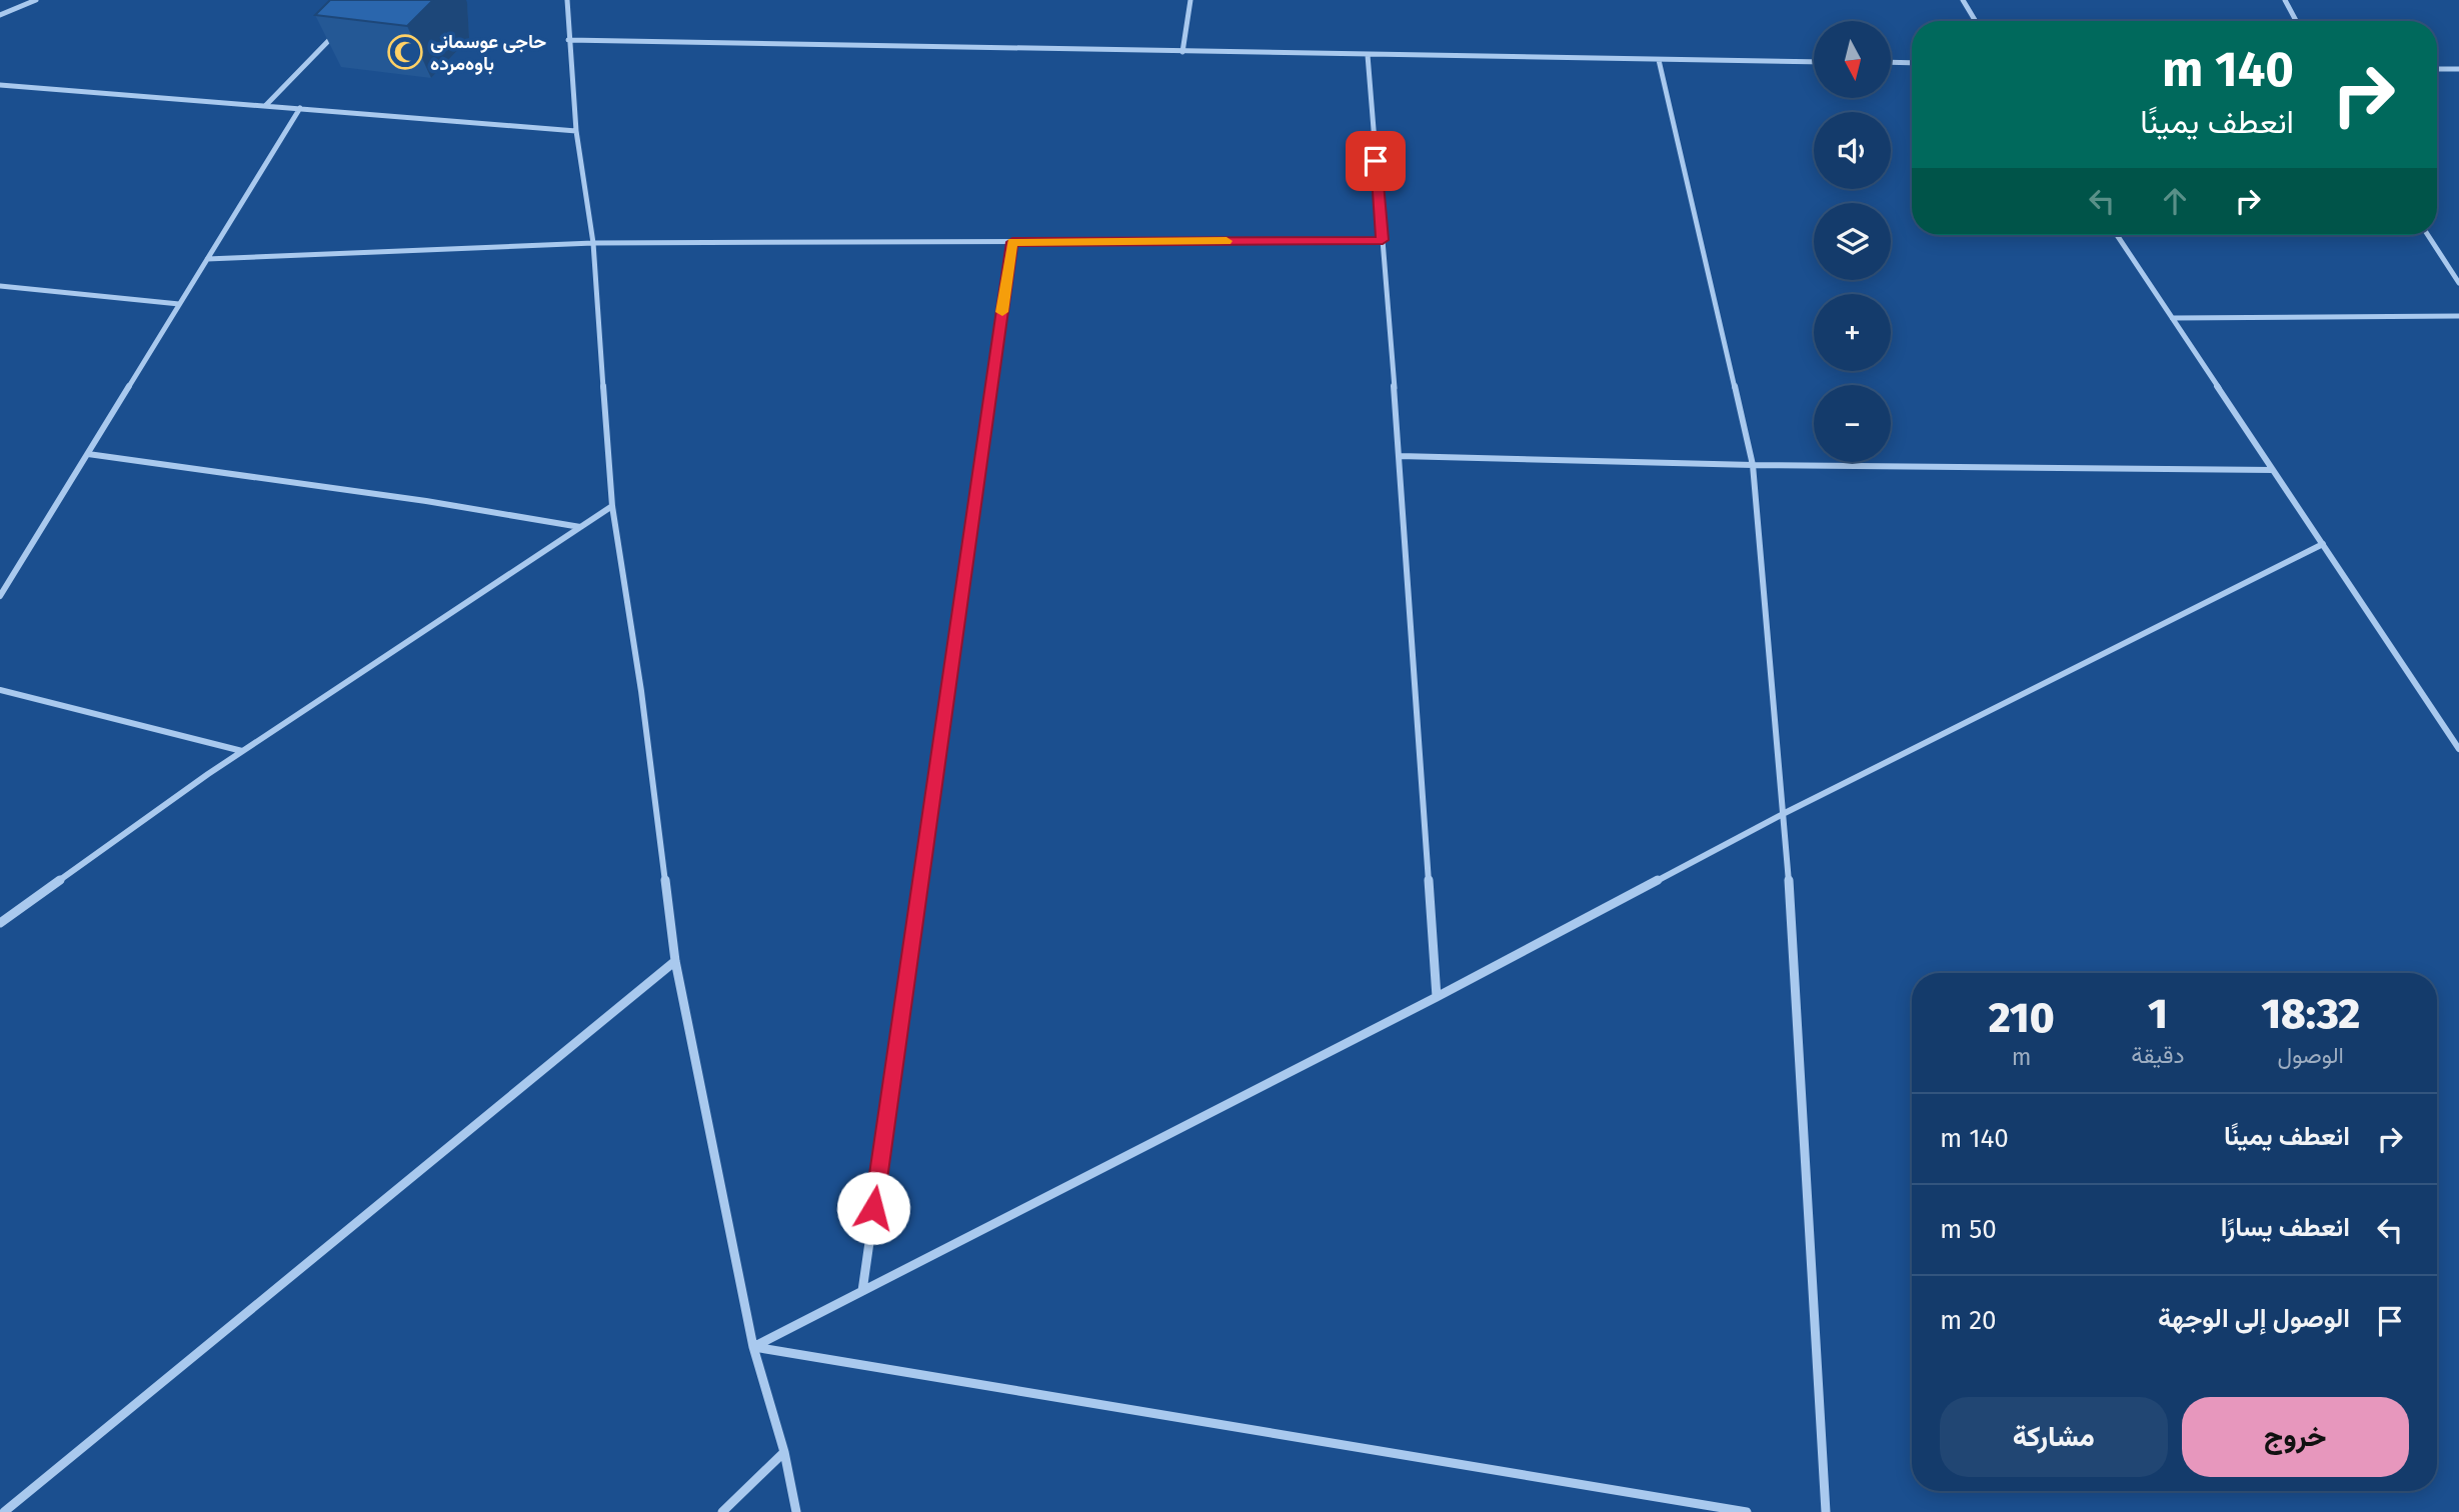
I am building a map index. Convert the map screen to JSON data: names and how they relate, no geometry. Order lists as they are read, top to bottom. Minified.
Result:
{"places":{"mosque":["حاجی عوسمانی باوەمردە"]},"north":"bottom","page":{"map_buttons":["+","−"],"turn":["140 m","انعطف يمينًا"],"eta":["18:32","الوصول","1","دقيقة","210","m"],"list":[{"name":"انعطف يمينًا","value":"140 m"},{"name":"انعطف يسارًا","value":"50 m"},{"name":"الوصول إلى الوجهة","value":"20 m"}],"buttons":["خروج","مشاركة"]}}
